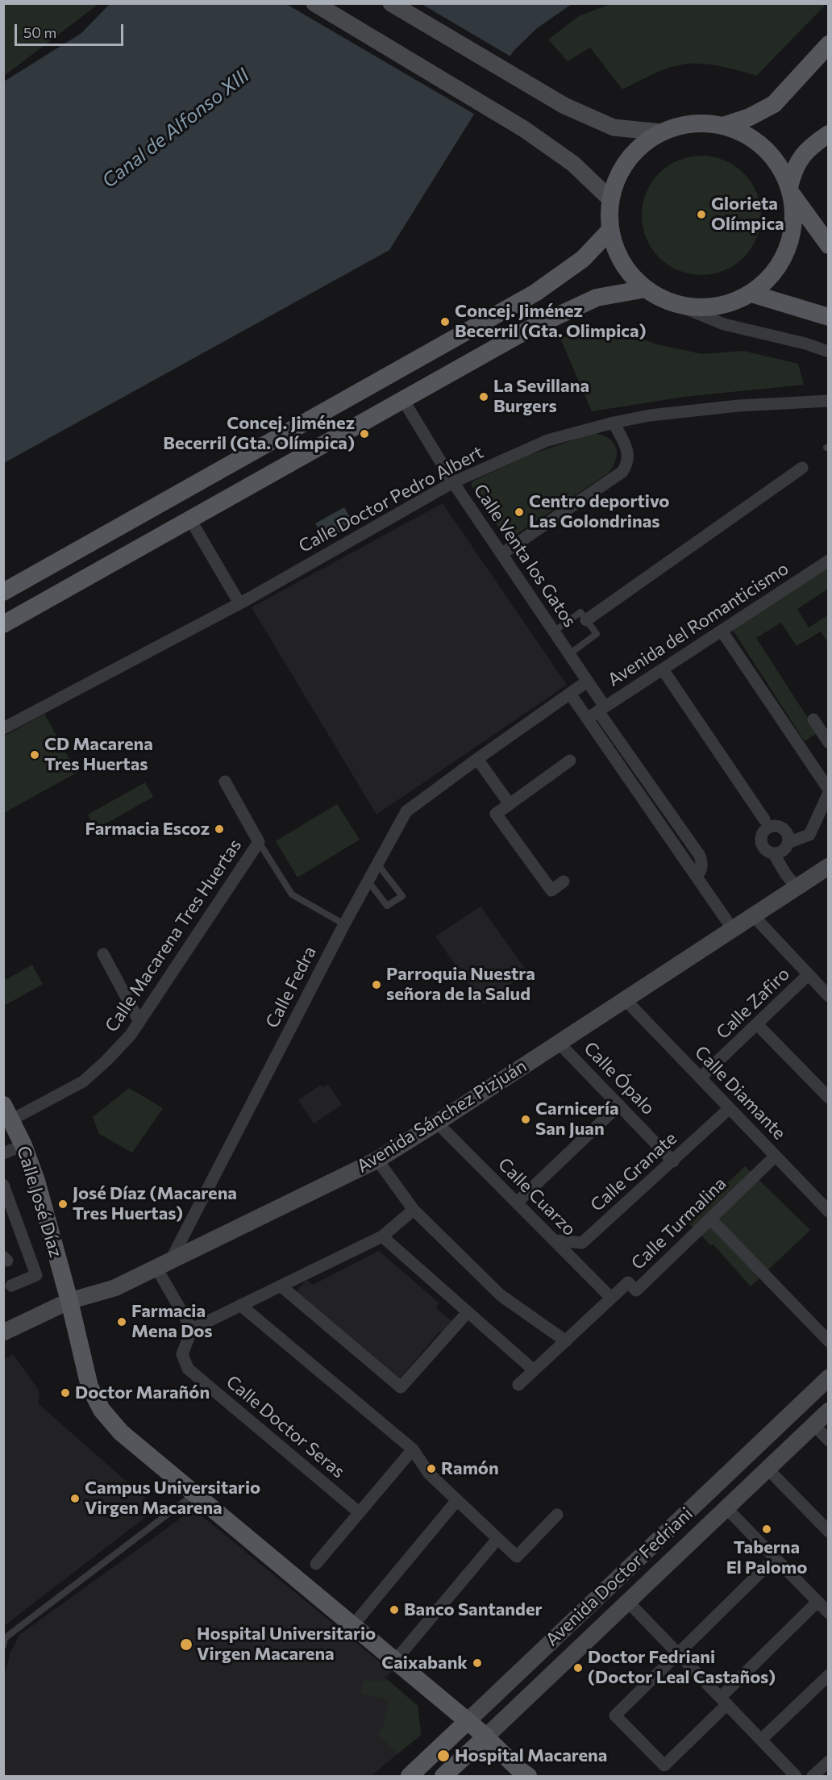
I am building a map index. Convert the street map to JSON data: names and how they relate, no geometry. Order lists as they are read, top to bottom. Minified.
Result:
{"streets":{"main road":["Avenida Sánchez Pizjuán","Calle José Díaz","Avenida Doctor Fedriani"],"street":["Calle Doctor Pedro Albert","Calle Venta los Gatos","Avenida del Romanticismo","Calle Macarena Tres Huertas","Calle Fedra","Calle Zafiro","Calle Ópalo","Calle Diamante","Calle Granate","Calle Cuarzo","Calle Turmalina","Calle Doctor Seras"]},"crossings":[["Calle Doctor Pedro Albert","Calle Venta los Gatos"],["Calle Venta los Gatos","Avenida del Romanticismo"],["Avenida del Romanticismo","Calle Fedra"],["Calle Macarena Tres Huertas","Calle José Díaz"],["Calle Fedra","Avenida Sánchez Pizjuán"],["Calle Zafiro","Calle Diamante"],["Calle Ópalo","Avenida Sánchez Pizjuán"],["Calle Ópalo","Calle Granate"],["Calle Diamante","Avenida Sánchez Pizjuán"],["Calle Diamante","Calle Granate"],["Calle Diamante","Calle Turmalina"],["Avenida Sánchez Pizjuán","Calle Cuarzo"],["Avenida Sánchez Pizjuán","Calle José Díaz"],["Calle Granate","Calle Cuarzo"],["Calle Cuarzo","Calle Turmalina"],["Calle José Díaz","Avenida Doctor Fedriani"]],"water":["Canal de Alfonso XIII"],"places":["Glorieta Olímpica","Concej. Jiménez Becerril (Gta. Olimpica)","La Sevillana Burgers","Concej. Jiménez Becerril (Gta. Olímpica)","Centro deportivo Las Golondrinas","CD Macarena Tres Huertas","Farmacia Escoz","Parroquia Nuestra señora de la Salud","Carnicería San Juan","José Díaz (Macarena Tres Huertas)","Farmacia Mena Dos","Doctor Marañón","Ramón","Campus Universitario Virgen Macarena","Taberna El Palomo","Banco Santander","Hospital Universitario Virgen Macarena","Caixabank","Doctor Fedriani (Doctor Leal Castaños)","Hospital Macarena"],"scale_bar":"50 m"}
